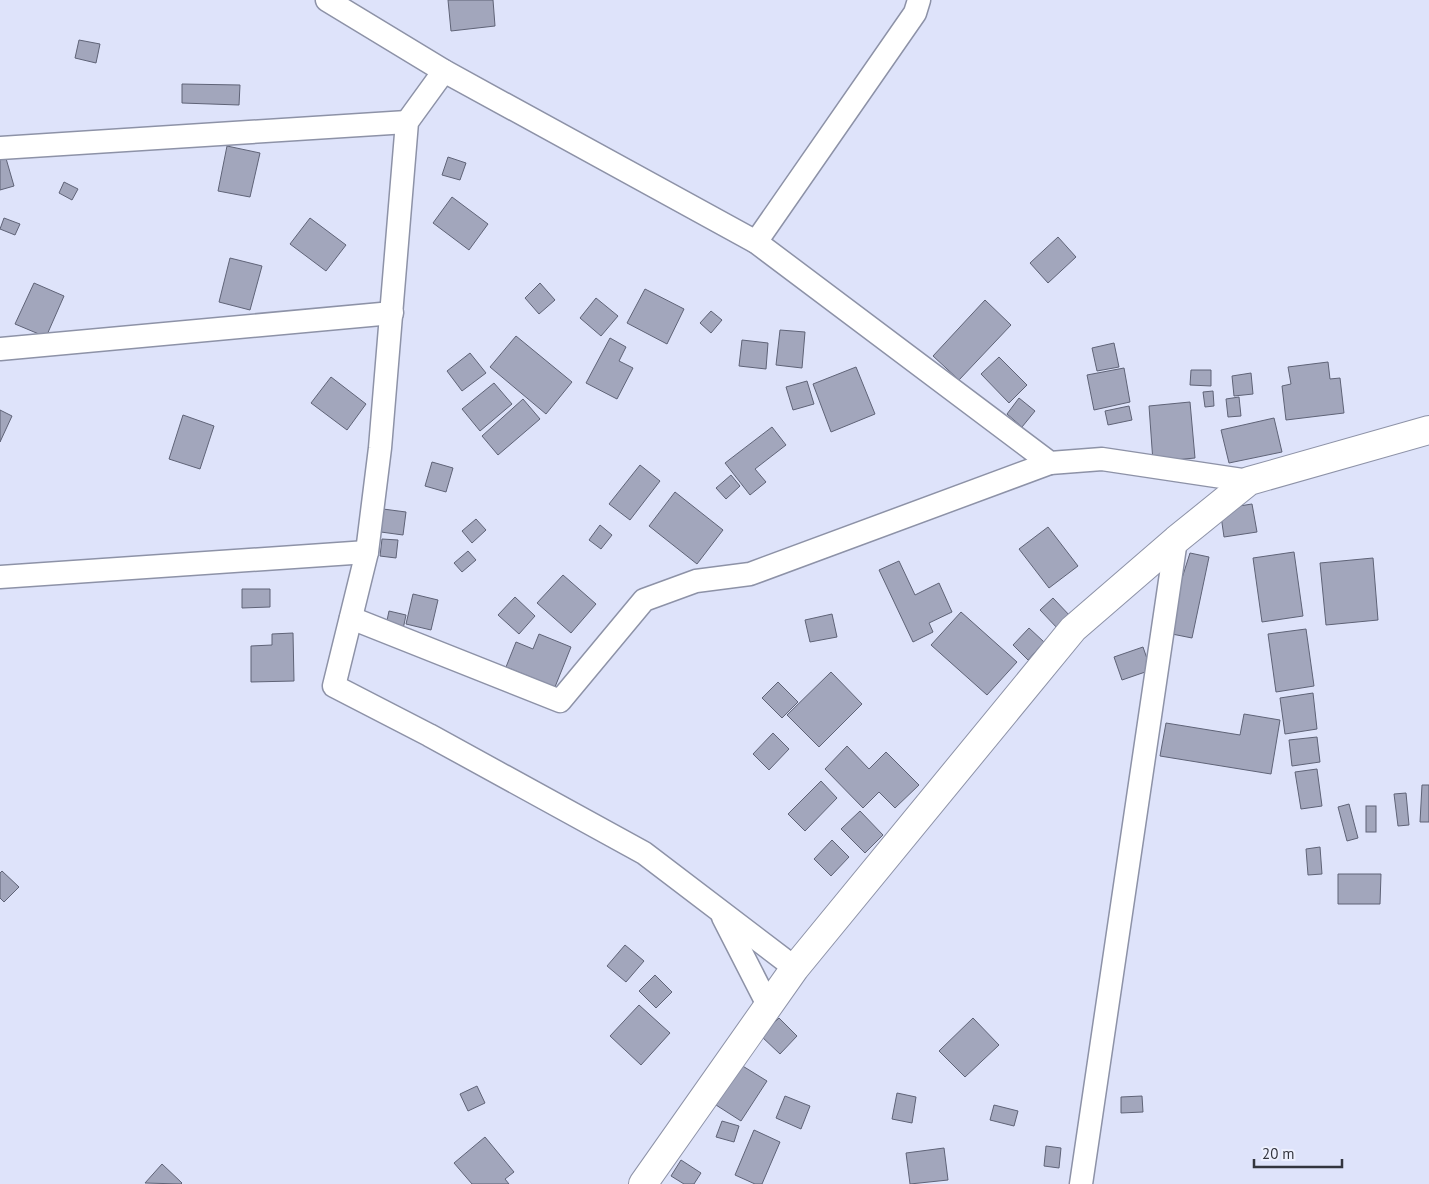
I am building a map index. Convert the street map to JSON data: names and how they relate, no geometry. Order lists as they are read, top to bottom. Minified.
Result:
{"scale_bar":"20 m"}
